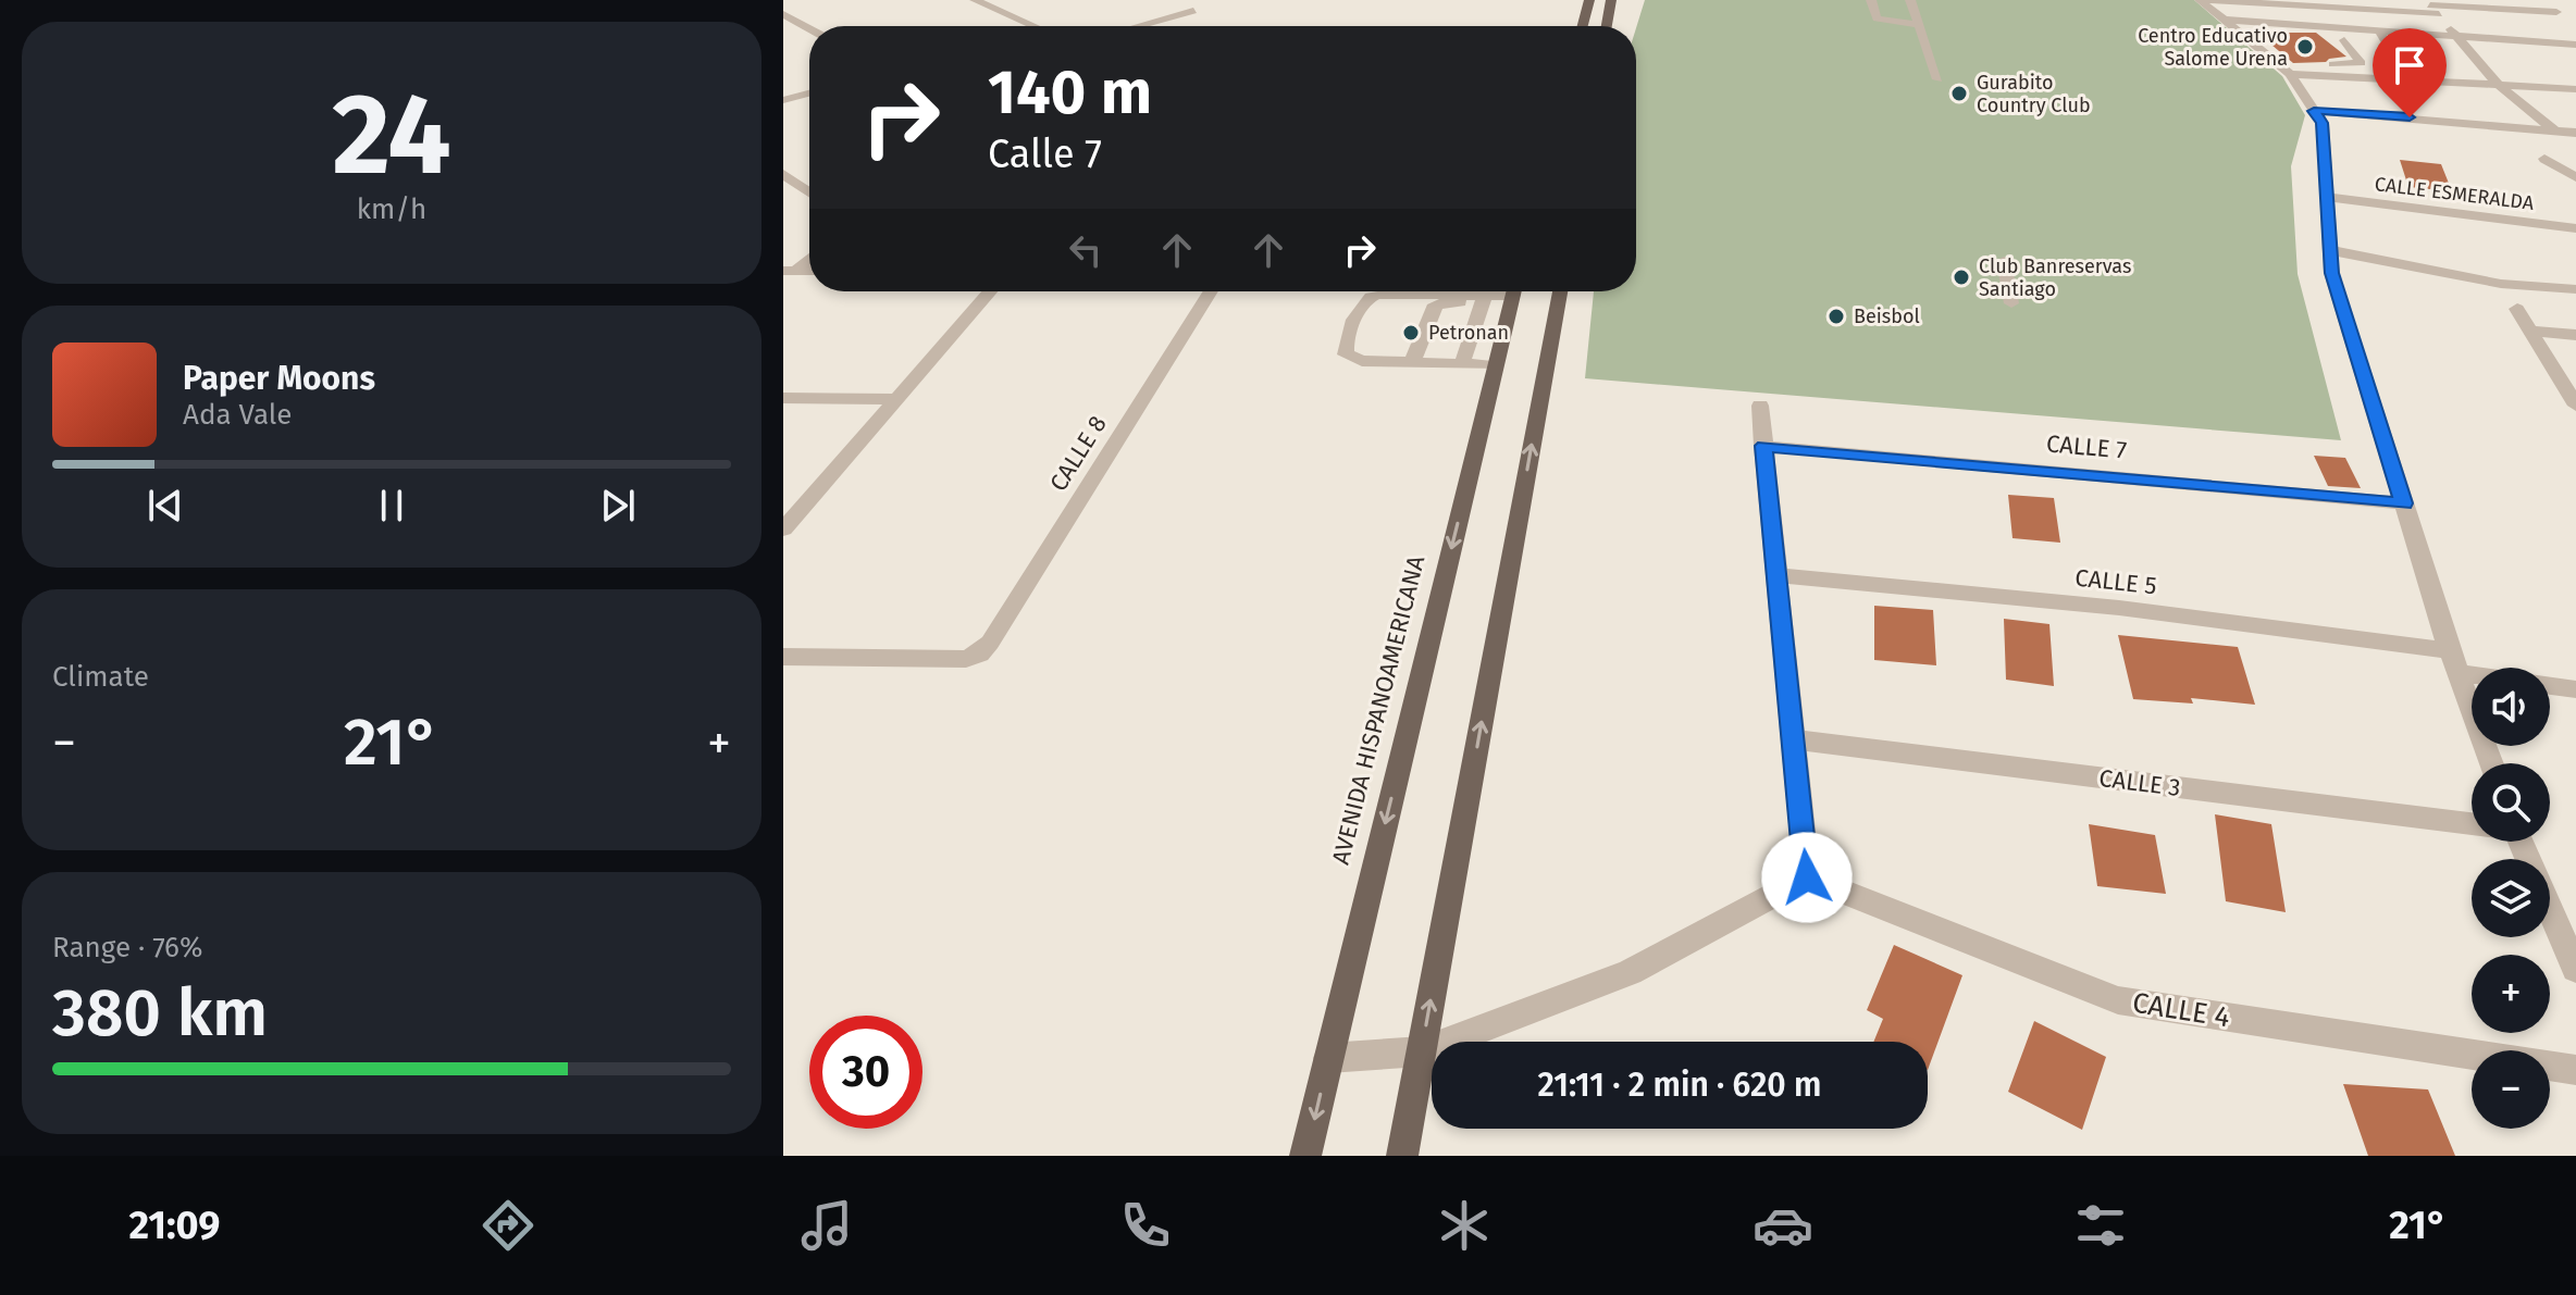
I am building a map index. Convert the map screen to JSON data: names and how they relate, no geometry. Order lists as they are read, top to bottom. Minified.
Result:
{"streets":{"main road":["AVENIDA HISPANOAMERICANA"],"street":["CALLE ESMERALDA","CALLE 7","CALLE 8","CALLE 5","CALLE 3","CALLE 4"]},"places":["Centro Educativo Salome Urena","Gurabito Country Club","Club Banreservas Santiago","Beisbol","Petronan"],"page":{"tile":[["24","km/h"],"Climate",["Range · 76%","380 km"]],"turn":["140 m","Calle 7"],"song":["Paper Moons","Ada Vale"],"map_buttons":["+","−"],"heat":["−","21°","+"],"limit":"30","trip":"21:11 · 2 min · 620 m","tabs":["21:09","21°"]}}
